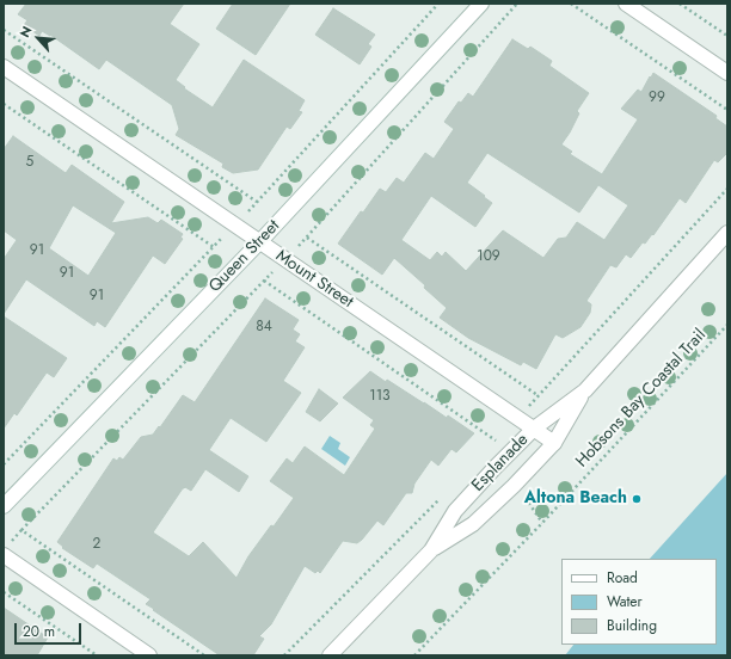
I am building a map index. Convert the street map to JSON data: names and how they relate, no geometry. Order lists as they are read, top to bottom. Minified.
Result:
{"streets":{"street":["Queen Street","Mount Street","Esplanade"],"path":["Hobsons Bay Coastal Trail"]},"crossings":[["Queen Street","Mount Street"],["Mount Street","Esplanade"]],"places":["Altona Beach"],"house_numbers":["99","5","91","109","91","91","84","113","2"],"legend":["Road","Water","Building"],"scale_bar":"20 m","north":"top left"}
